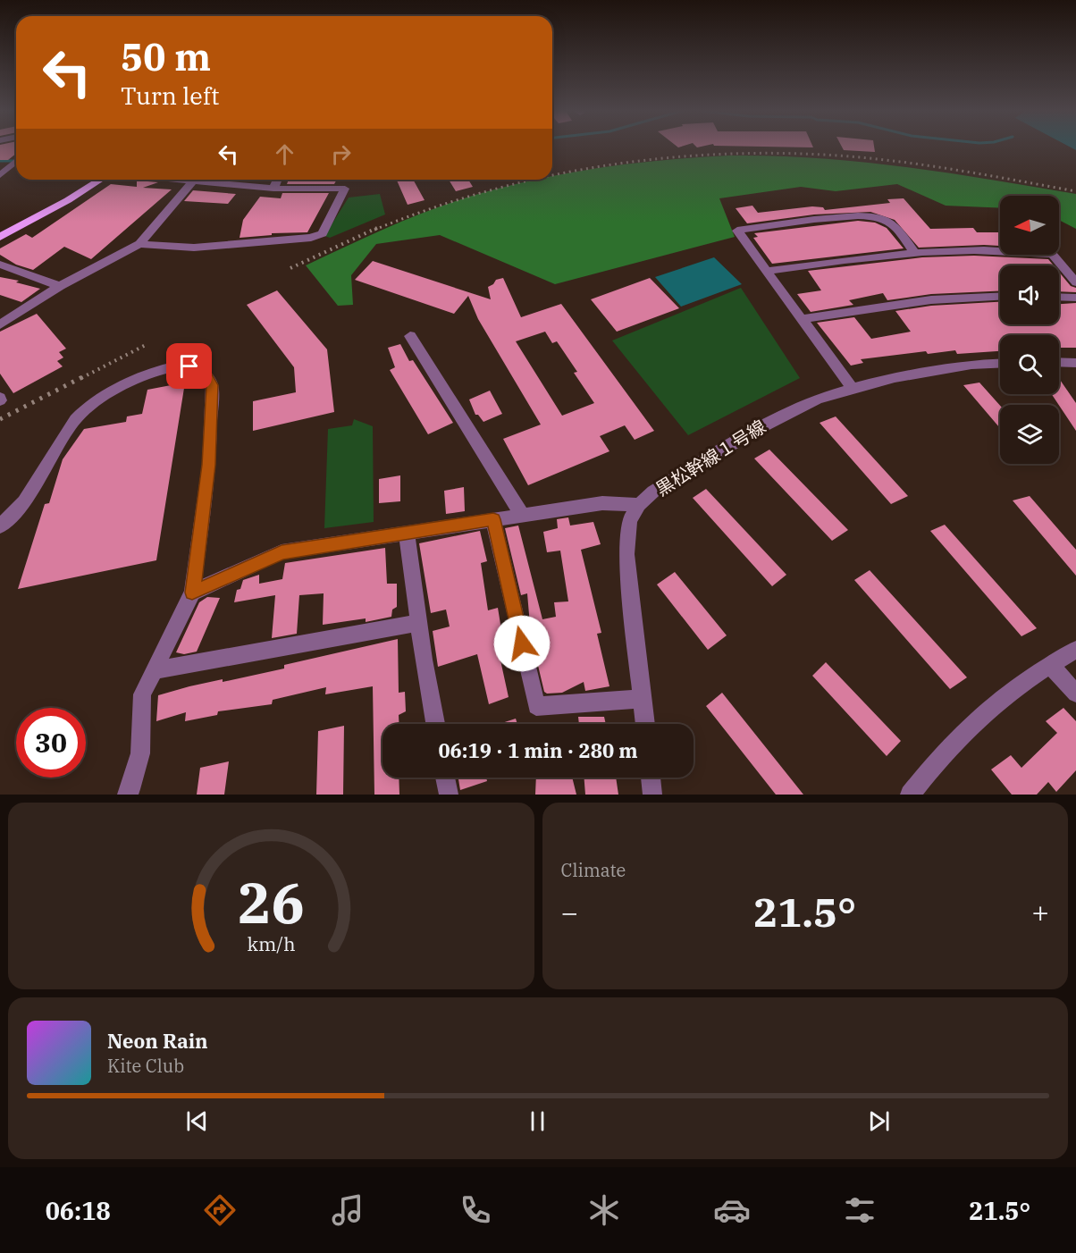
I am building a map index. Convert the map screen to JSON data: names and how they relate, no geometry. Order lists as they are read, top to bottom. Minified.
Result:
{"streets":{"street":["黒松幹線１号線"]},"north":"left","page":{"turn":["50 m","Turn left"],"limit":"30","trip":"06:19 · 1 min · 280 m","tile":"Climate","heat":["−","21.5°","+"],"song":["Neon Rain","Kite Club"],"tabs":["06:18","21.5°"],"gauge":["26","km/h"]}}
